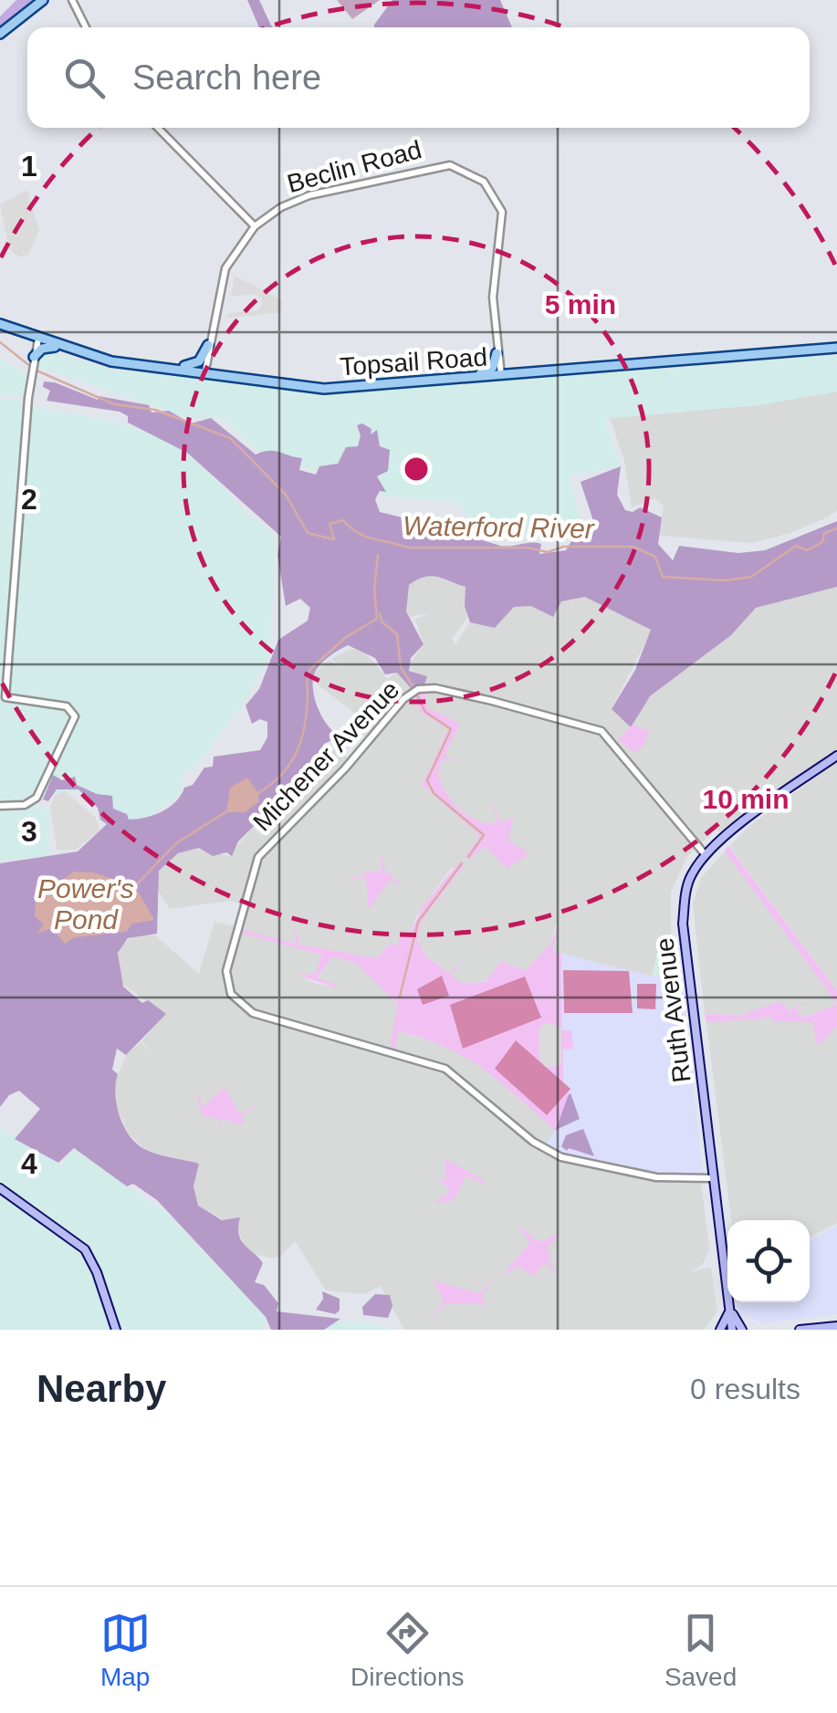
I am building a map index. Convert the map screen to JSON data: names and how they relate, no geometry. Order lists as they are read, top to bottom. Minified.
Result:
{"streets":{"main road":["Topsail Road","Ruth Avenue"],"street":["Beclin Road","Michener Avenue"]},"crossings":[["Beclin Road","Topsail Road"],["Michener Avenue","Ruth Avenue"]],"water":["Waterford River","Power's Pond"],"page":{"search":"Search here","heading":["Nearby","0 results"],"nav":["Map","Directions","Saved"]},"grid":{"rows":["1","2","3","4"]},"rings":["5 min","10 min"]}
